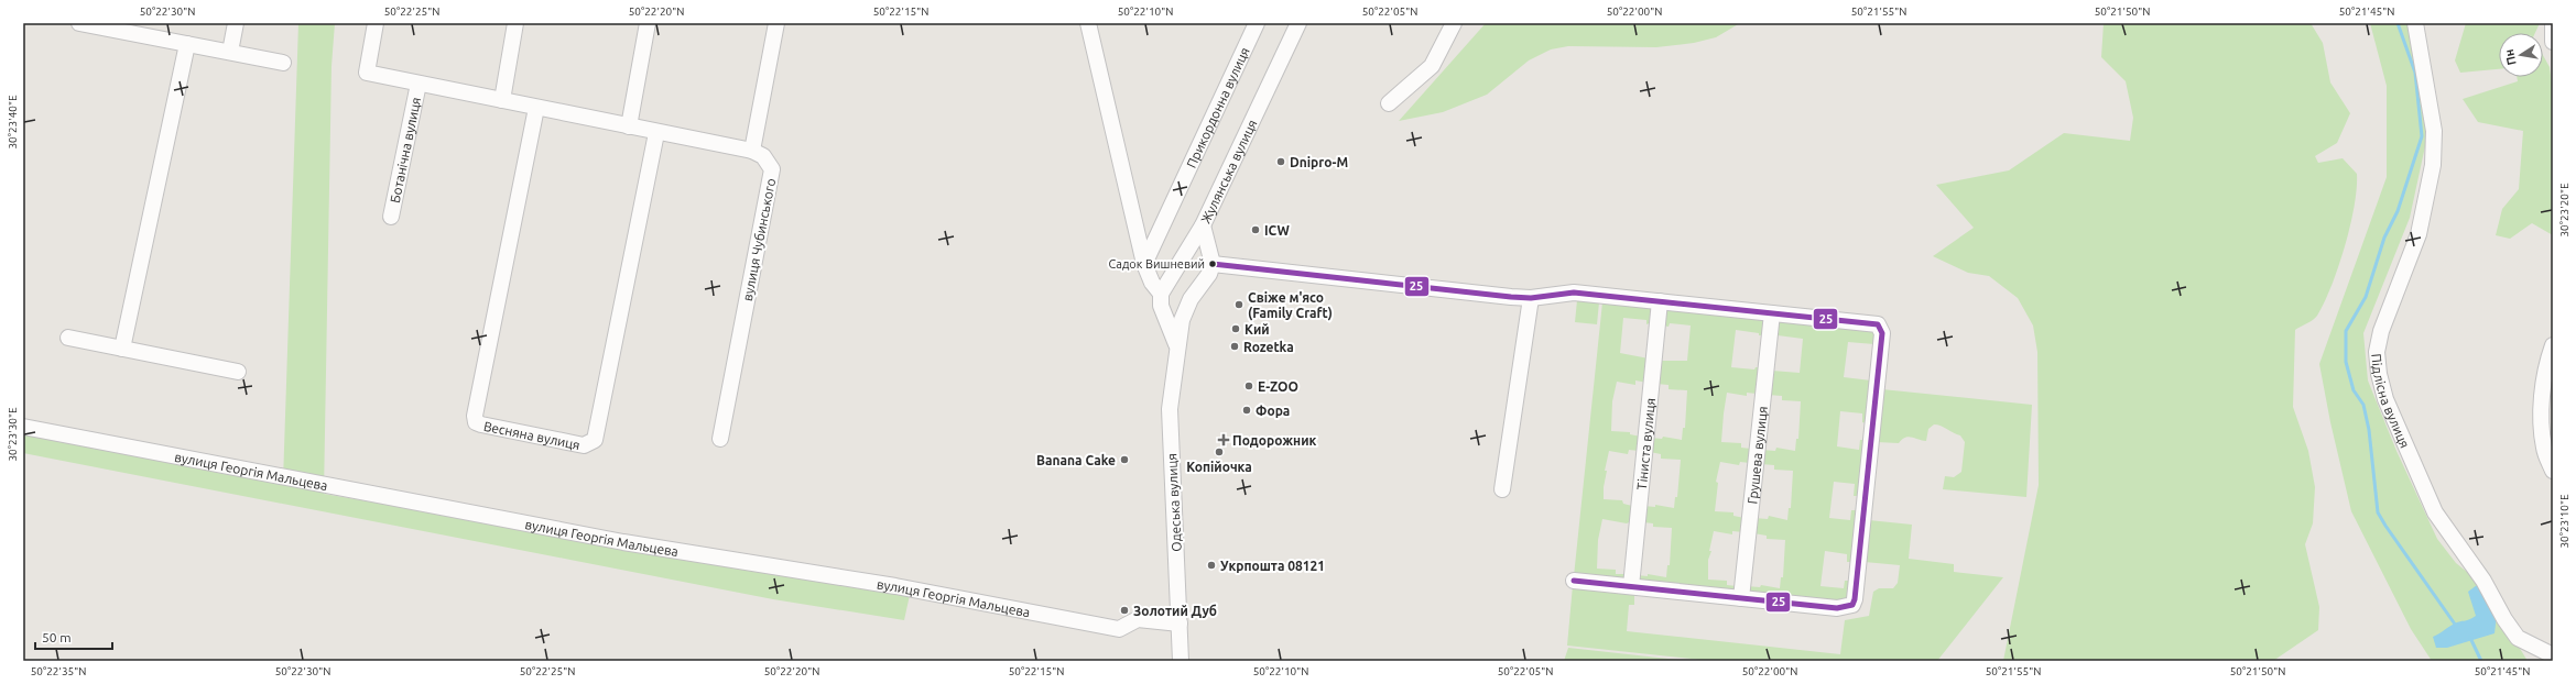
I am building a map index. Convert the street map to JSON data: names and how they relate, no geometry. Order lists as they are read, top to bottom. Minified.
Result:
{"streets":{"street":["Прикордонна вулиця","Ботанічна вулиця","Жулянська вулиця","вулиця Чубинського","Підлісна вулиця","Весняна вулиця","Тіниста вулиця","Грушева вулиця","вулиця Георгія Мальцева","Одеська вулиця"]},"crossings":[["вулиця Георгія Мальцева","Одеська вулиця"]],"places":{"other":["Dnipro-M","ICW","Садок Вишневий","Свіже м'ясо (Family Craft)","Кий","Rozetka","E-ZOO","Фора","Копійочка","Banana Cake","Укрпошта 08121","Золотий Дуб"],"health":["Подорожник"]},"lines":["transit line 25"],"scale_bar":"50 m","north":"left","coordinates":["50°22'30\"N","50°22'25\"N","50°22'20\"N","50°22'15\"N","50°22'10\"N","50°22'05\"N","50°22'00\"N","50°21'55\"N","50°21'50\"N","50°21'45\"N","30°23'40\"E","30°23'20\"E","30°23'30\"E","30°23'10\"E","50°22'35\"N"]}
